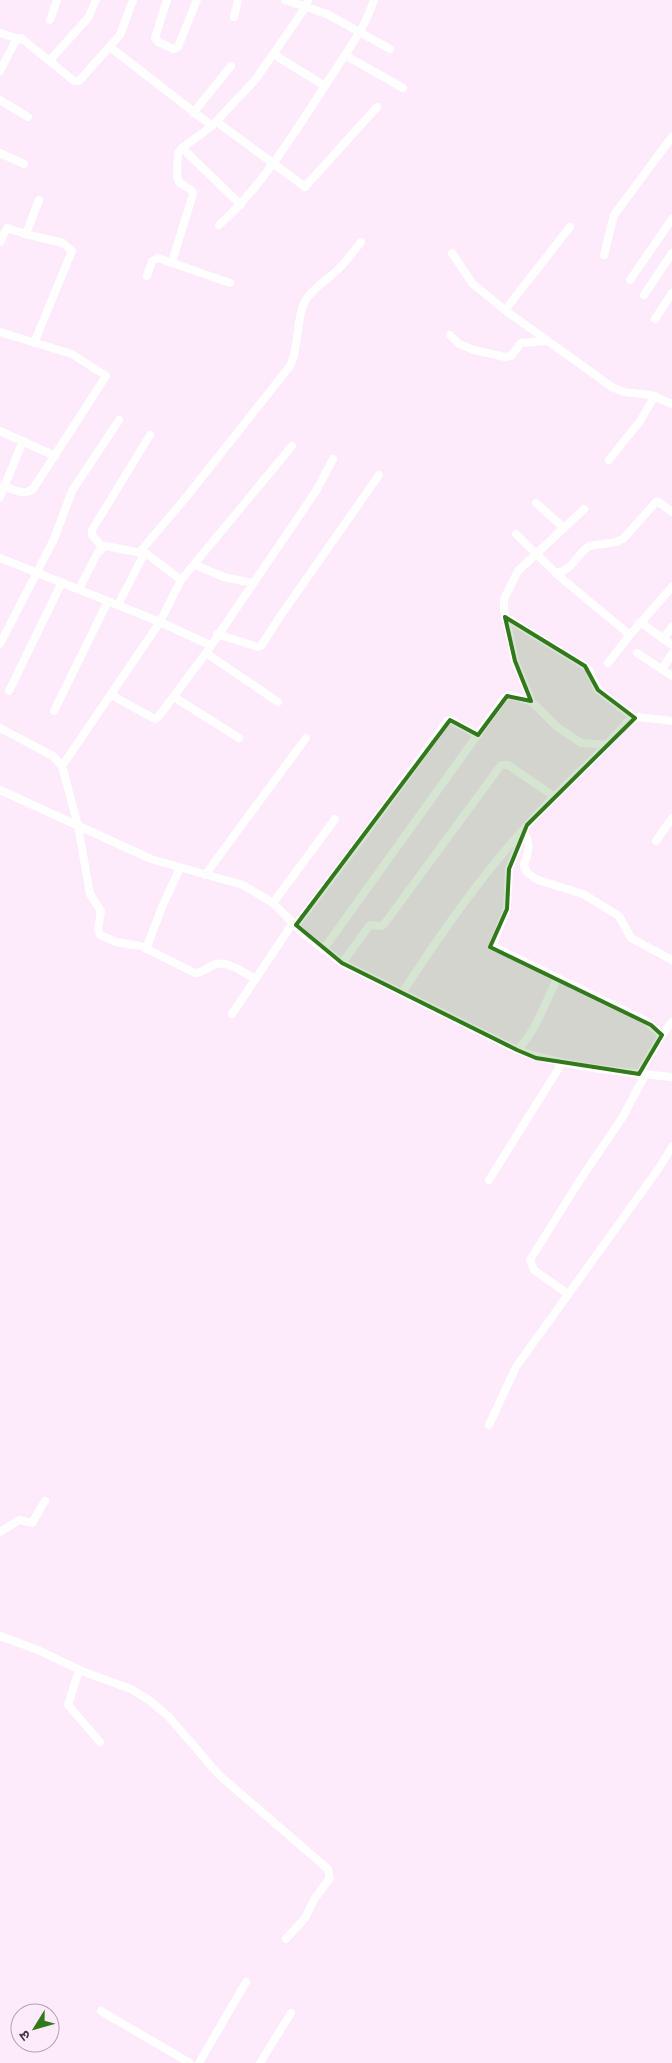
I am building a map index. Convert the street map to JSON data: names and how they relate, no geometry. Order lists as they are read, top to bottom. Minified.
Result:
{"north":"bottom left"}
